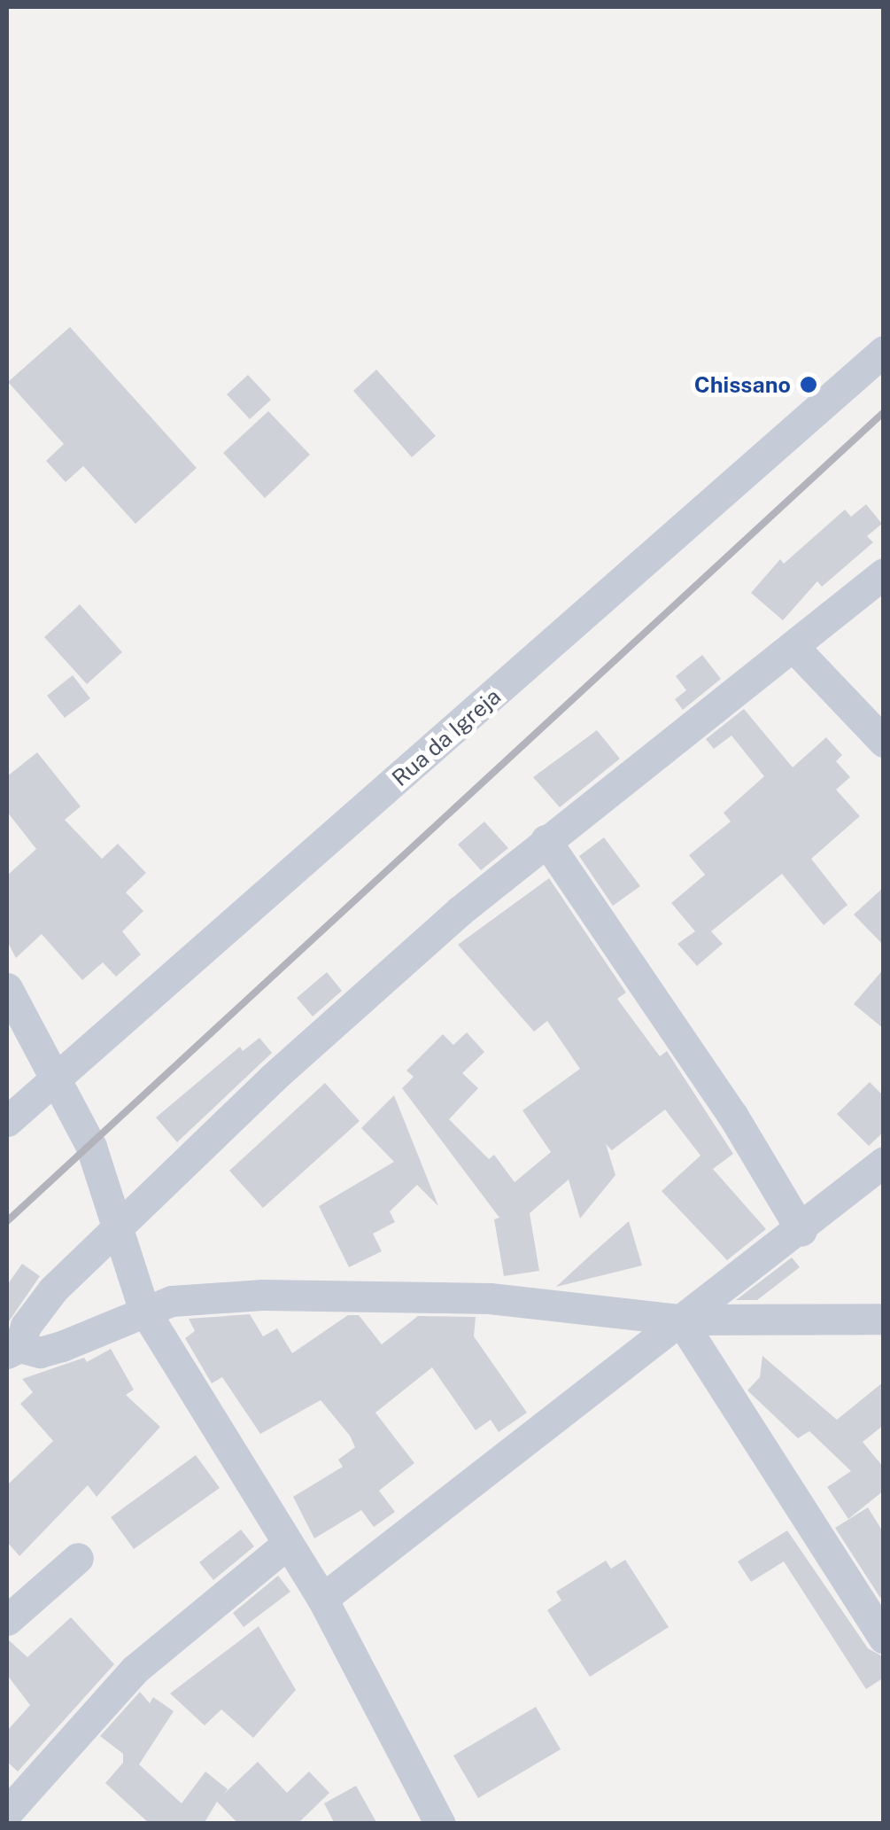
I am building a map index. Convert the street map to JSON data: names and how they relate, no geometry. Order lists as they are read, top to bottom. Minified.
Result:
{"streets":{"street":["Rua da Igreja"]},"places":["Chissano"]}
